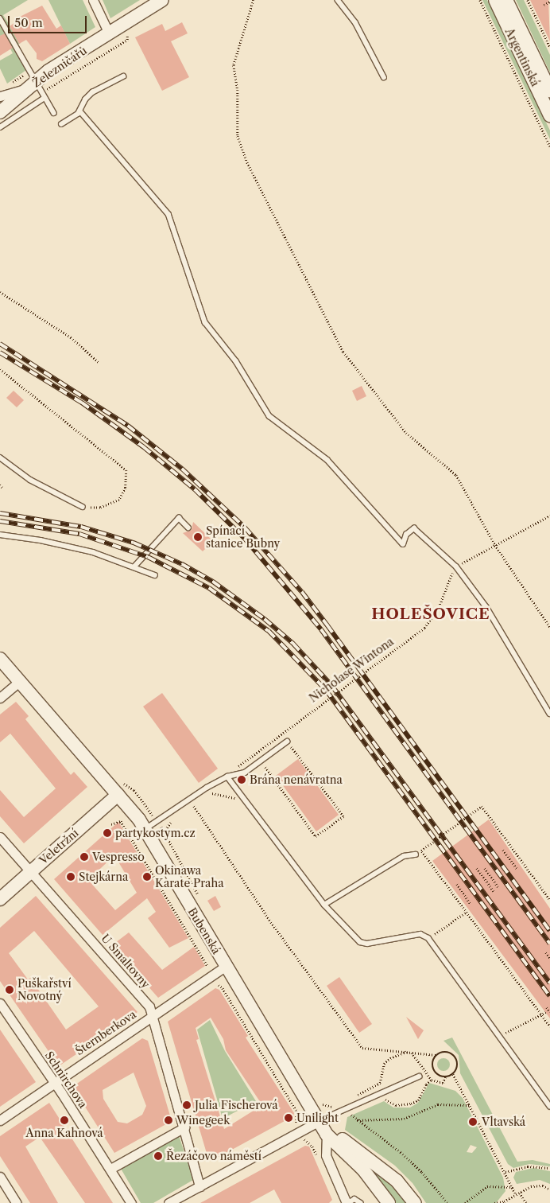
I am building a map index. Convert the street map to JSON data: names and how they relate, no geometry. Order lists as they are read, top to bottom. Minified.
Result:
{"streets":{"main road":["Argentinská","Železničářů","Veletržní","Bubenská"],"street":["U Smaltovny","Šternberkova","Schnirchova"],"path":["Nicholase Wintona"]},"crossings":[["Veletržní","Bubenská"],["Veletržní","U Smaltovny"],["Bubenská","Šternberkova"],["U Smaltovny","Šternberkova"],["Šternberkova","Schnirchova"]],"districts":["HOLEŠOVICE"],"places":["Spínací stanice Bubny","Brána nenávratna","partykostym.cz","Vespresso","Stejkárna","Okinawa Karate Praha","Puškařství Novotný","Julia Fischerová","Unilight","Anna Kahnová","Winegeek","Vltavská","Řezáčovo náměstí"],"scale_bar":"50 m"}
